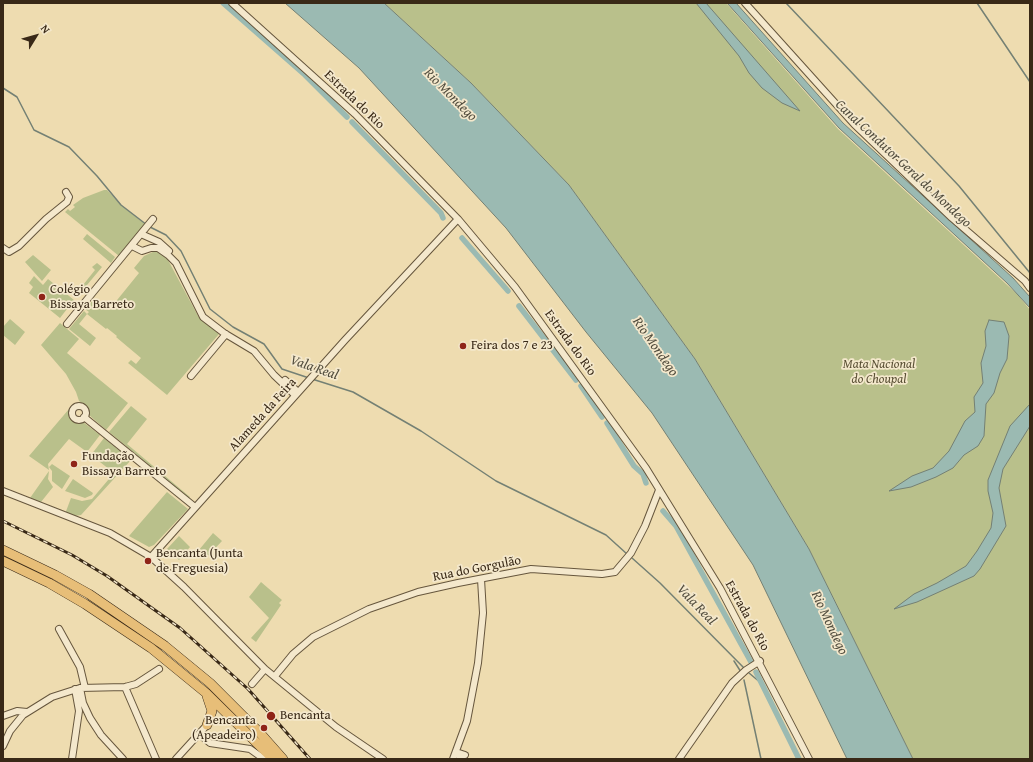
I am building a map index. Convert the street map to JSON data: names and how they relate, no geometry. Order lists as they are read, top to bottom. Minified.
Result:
{"streets":{"street":["Estrada do Rio","Alameda da Feira","Rua do Gorgulão"]},"crossings":[["Estrada do Rio","Alameda da Feira"],["Estrada do Rio","Rua do Gorgulão"]],"water":["Rio Mondego","Canal Condutor Geral do Mondego","Vala Real"],"parks":["Mata Nacional do Choupal"],"places":["Colégio Bissaya Barreto","Feira dos 7 e 23","Fundação Bissaya Barreto","Bencanta (Junta de Freguesia)","Bencanta","Bencanta (Apeadeiro)"],"north":"top right"}
